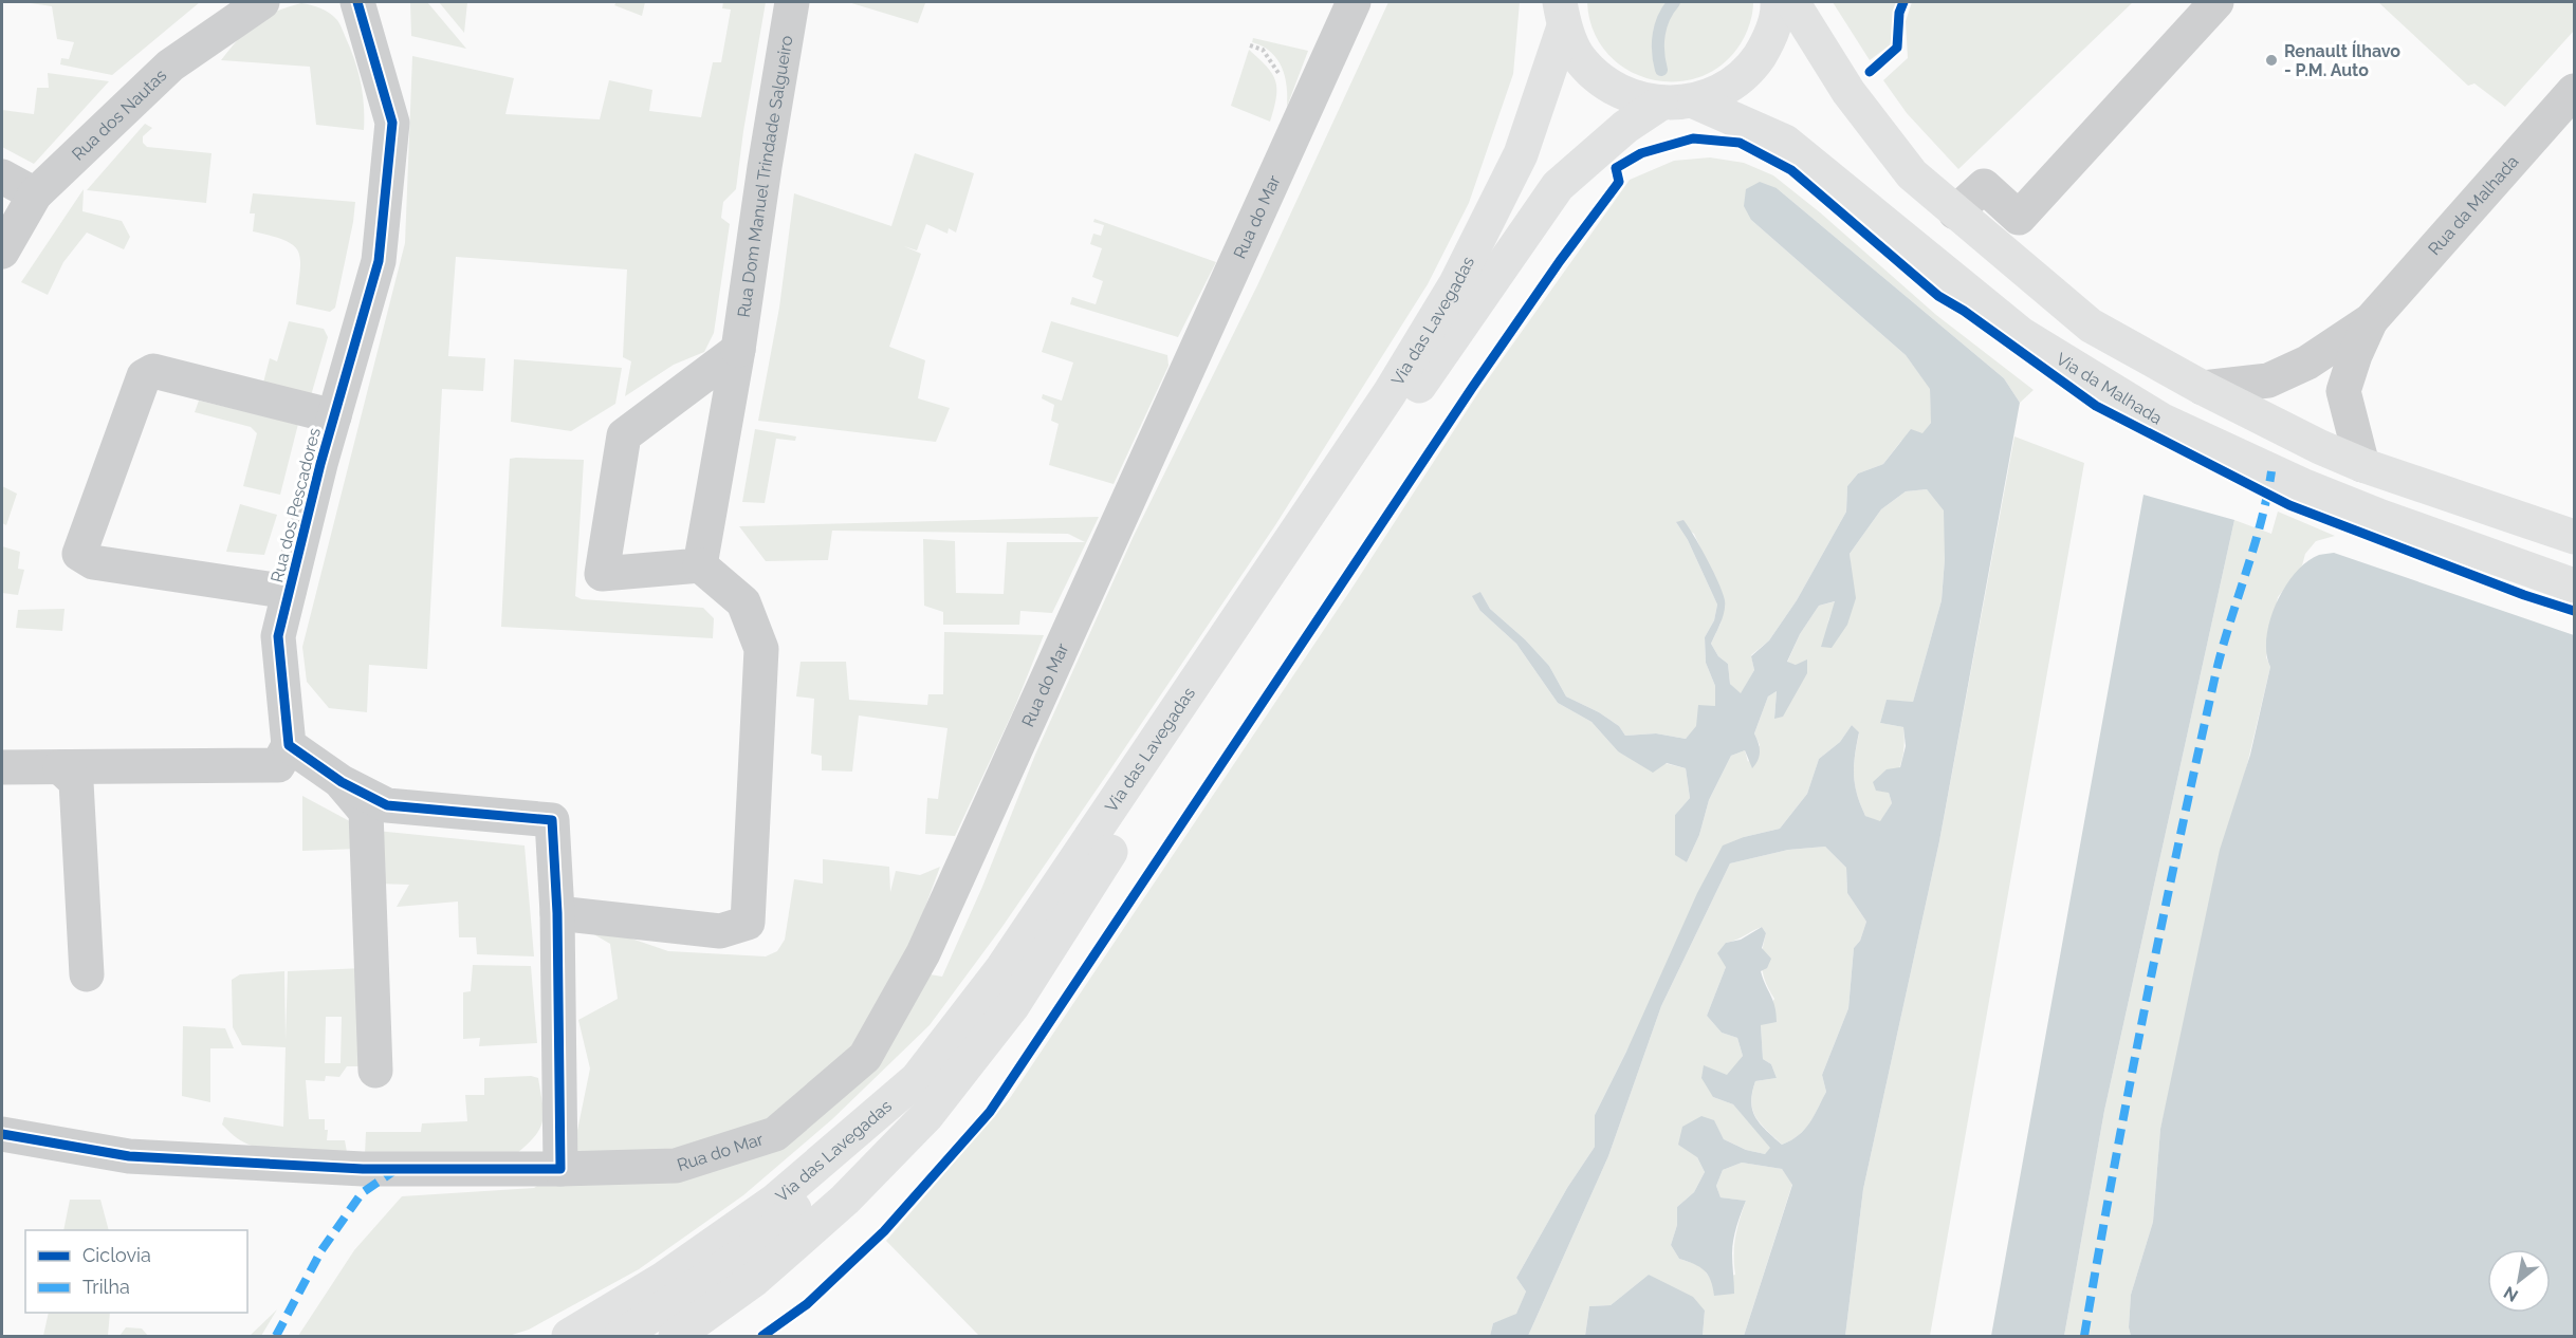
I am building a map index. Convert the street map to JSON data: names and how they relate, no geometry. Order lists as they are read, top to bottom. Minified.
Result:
{"streets":{"main road":["Via das Lavegadas","Via da Malhada"],"street":["Rua dos Nautas","Rua Dom Manuel Trindade Salgueiro","Rua da Malhada","Rua do Mar","Rua dos Pescadores"]},"places":["Renault Ílhavo - P.M. Auto"],"legend":["Ciclovia","Trilha"],"north":"bottom left"}
